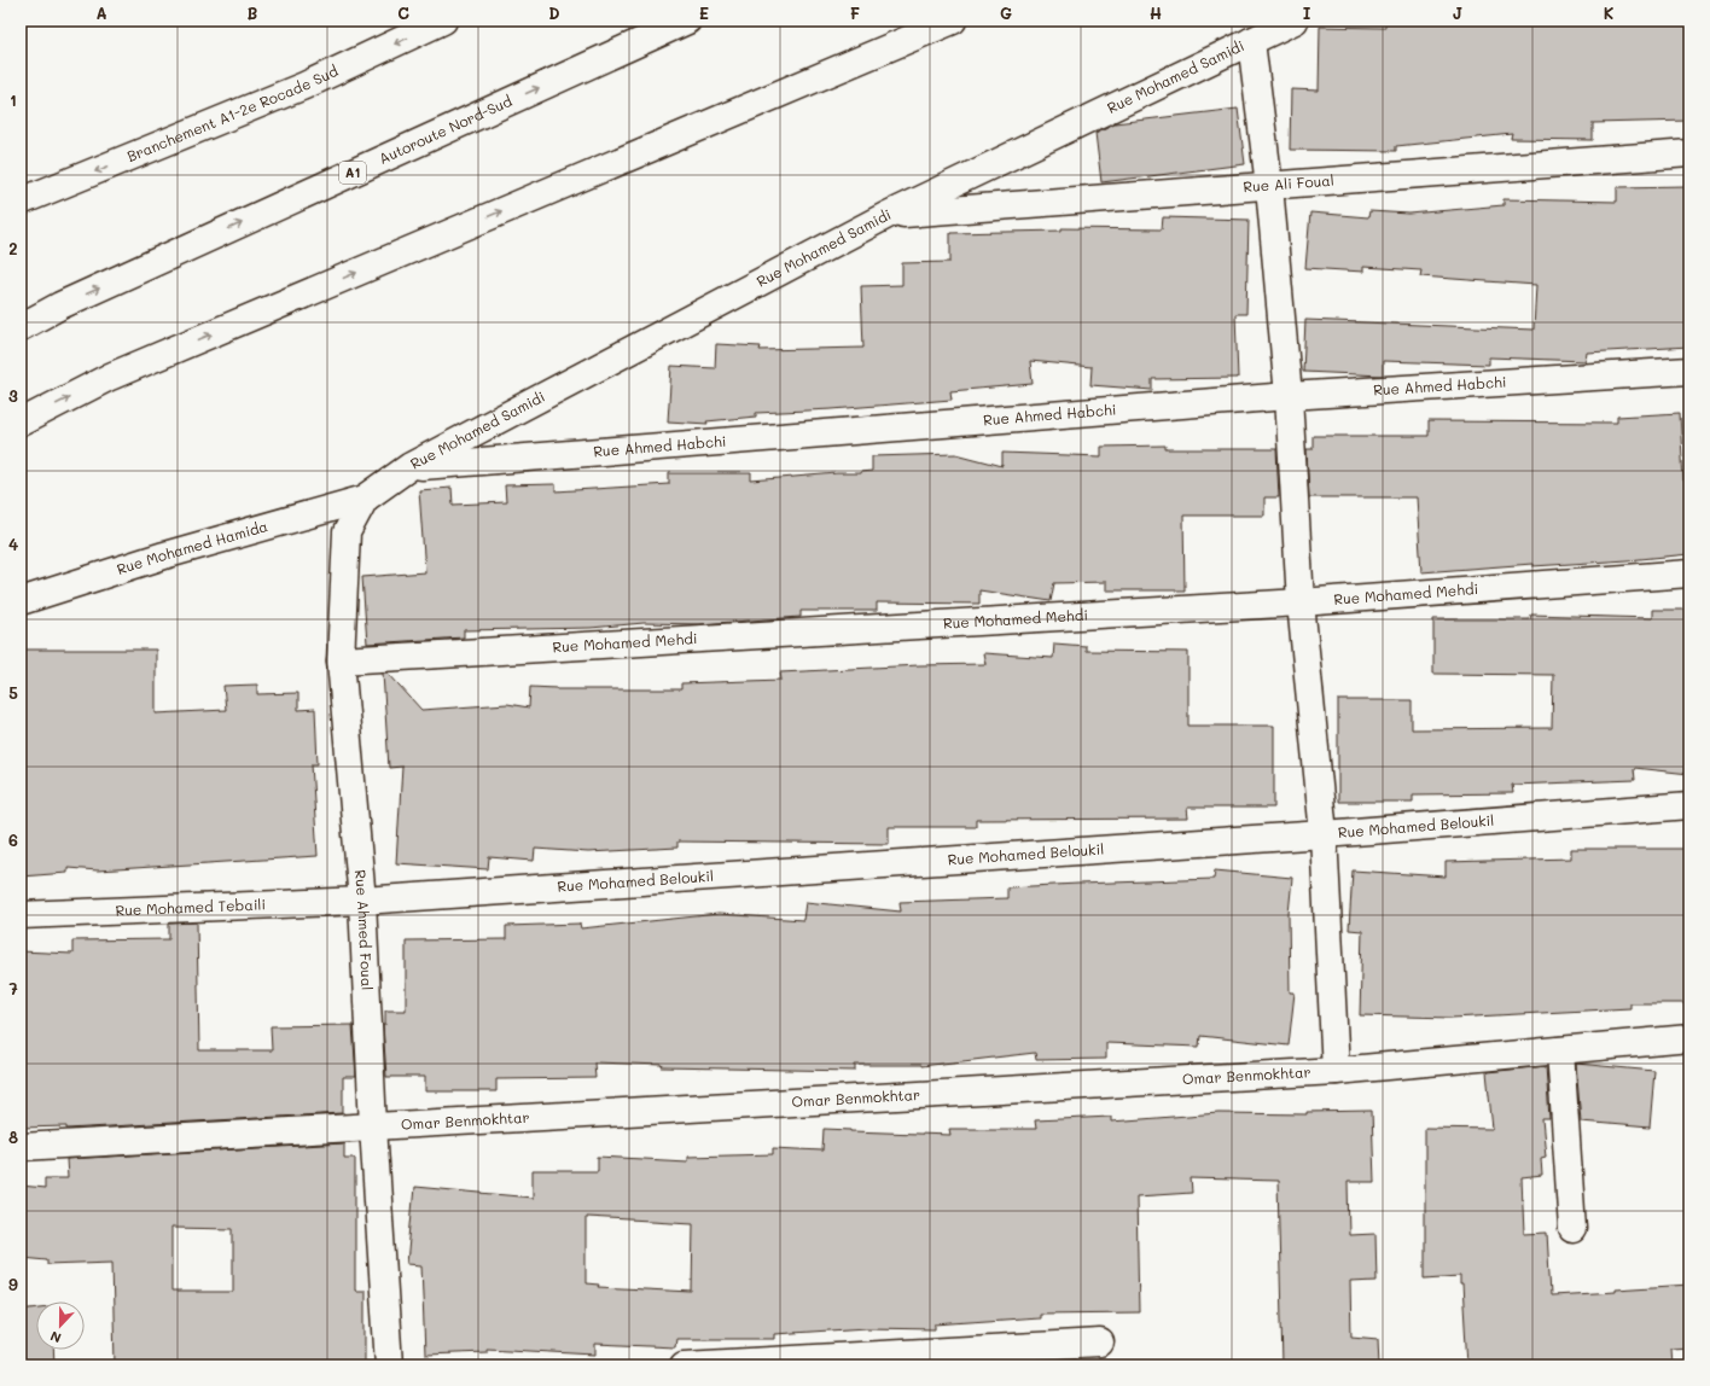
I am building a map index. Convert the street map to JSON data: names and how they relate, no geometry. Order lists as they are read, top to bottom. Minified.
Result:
{"streets":{"main road":["Rue Mohamed Samidi","Branchement A1-2e Rocade Sud","Autoroute Nord-Sud","A1","Rue Ali Foual","Rue Ahmed Habchi","Rue Mohamed Hamida","Rue Mohamed Mehdi","Rue Mohamed Beloukil","Rue Mohamed Tebaili","Rue Ahmed Foual","Omar Benmokhtar"]},"crossings":[["Rue Mohamed Samidi","Rue Ali Foual"],["Rue Mohamed Samidi","Rue Ahmed Habchi"],["Rue Mohamed Samidi","Rue Mohamed Hamida"],["Rue Mohamed Samidi","Rue Ahmed Foual"],["Rue Mohamed Hamida","Rue Ahmed Foual"],["Rue Mohamed Mehdi","Rue Ahmed Foual"],["Rue Mohamed Beloukil","Rue Mohamed Tebaili"],["Rue Mohamed Beloukil","Rue Ahmed Foual"],["Rue Mohamed Tebaili","Rue Ahmed Foual"],["Rue Ahmed Foual","Omar Benmokhtar"]],"north":"bottom","grid":{"columns":["A","B","C","D","E","F","G","H","I","J","K"],"rows":["1","2","3","4","5","6","7","8","9"]}}
